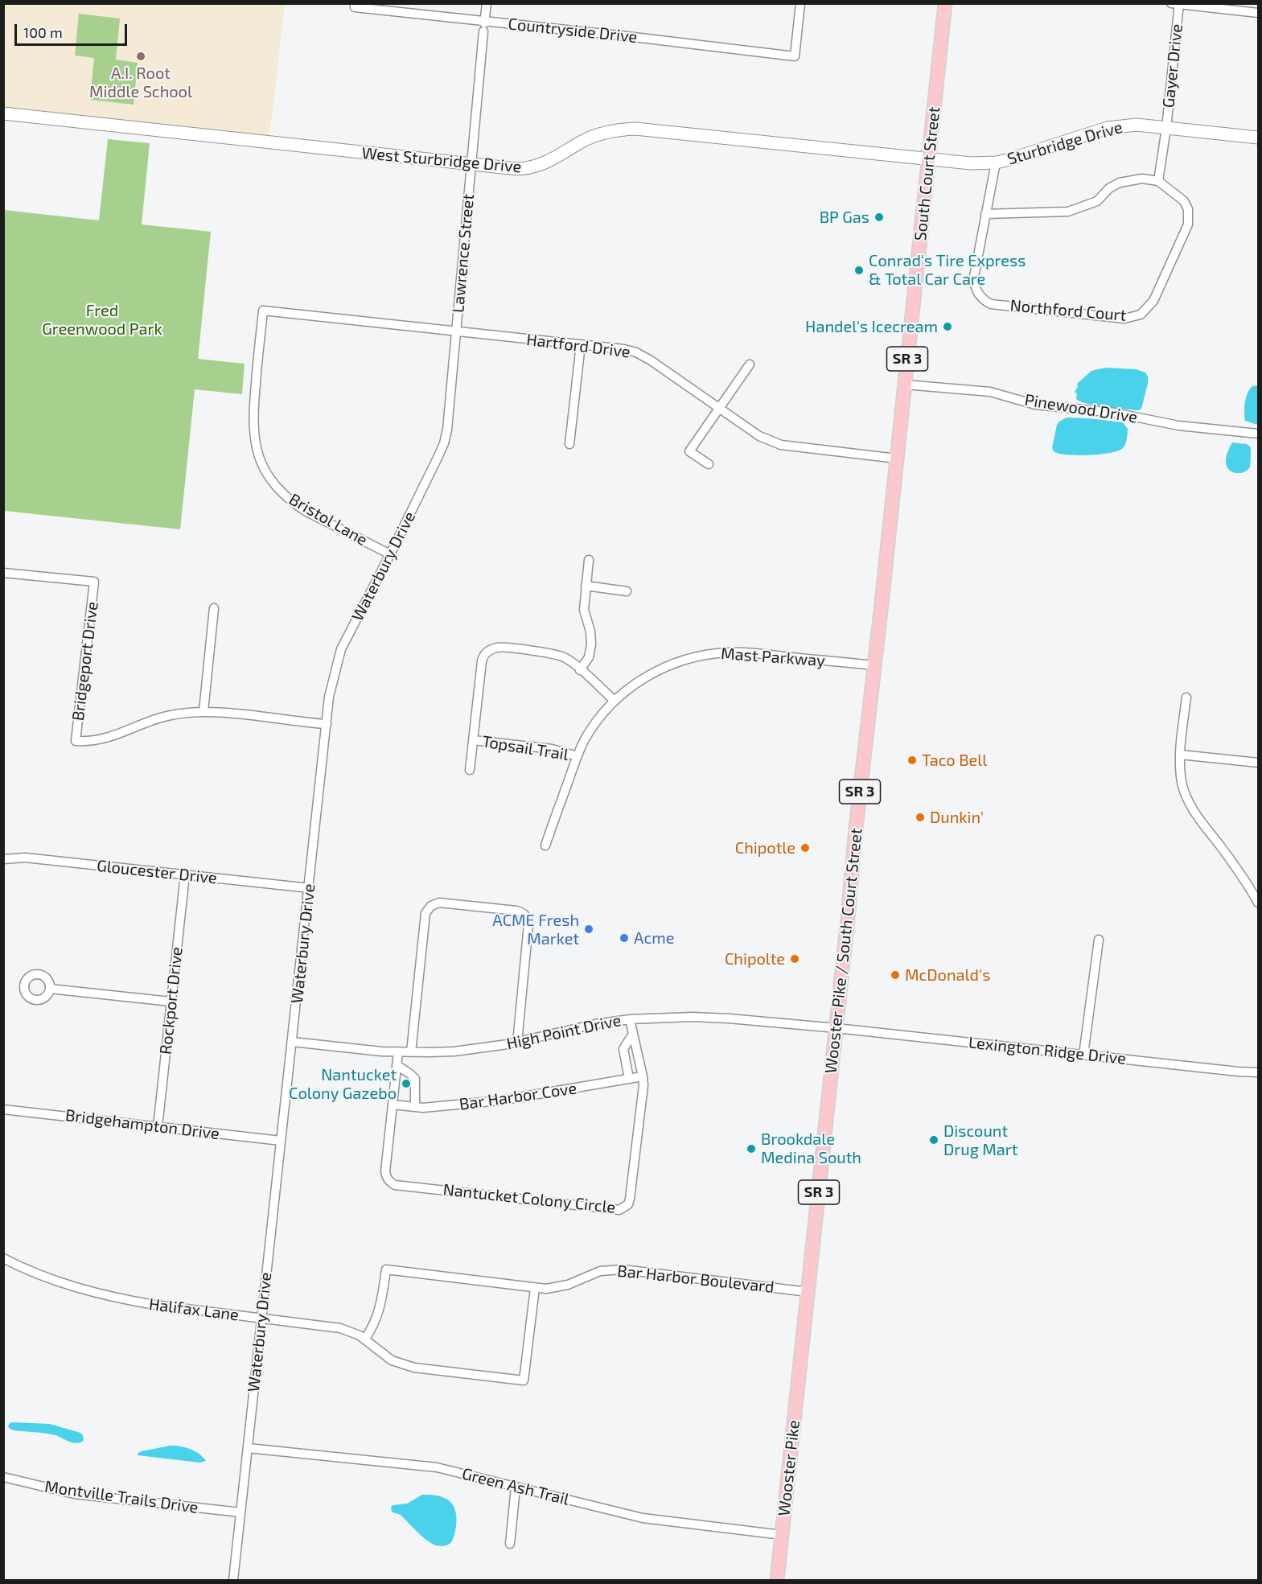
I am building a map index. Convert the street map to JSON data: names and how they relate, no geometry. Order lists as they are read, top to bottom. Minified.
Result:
{"streets":{"main road":["South Court Street","SR 3","Wooster Pike / South Court Street","Wooster Pike"],"street":["Countryside Drive","Gayer Drive","Sturbridge Drive","West Sturbridge Drive","Lawrence Street","Northford Court","Hartford Drive","Pinewood Drive","Bristol Lane","Waterbury Drive","Mast Parkway","Bridgeport Drive","Topsail Trail","Gloucester Drive","Rockport Drive","High Point Drive","Lexington Ridge Drive","Bar Harbor Cove","Bridgehampton Drive","Nantucket Colony Circle","Bar Harbor Boulevard","Halifax Lane","Green Ash Trail","Montville Trails Drive"]},"crossings":[["Countryside Drive","Lawrence Street"],["Gayer Drive","Sturbridge Drive"],["Sturbridge Drive","West Sturbridge Drive"],["Sturbridge Drive","South Court Street"],["Sturbridge Drive","Northford Court"],["West Sturbridge Drive","South Court Street"],["West Sturbridge Drive","Lawrence Street"],["South Court Street","Hartford Drive"],["South Court Street","Pinewood Drive"],["South Court Street","Wooster Pike / South Court Street"],["Lawrence Street","Hartford Drive"],["Lawrence Street","Waterbury Drive"],["Hartford Drive","Bristol Lane"],["Hartford Drive","Waterbury Drive"],["Hartford Drive","Wooster Pike / South Court Street"],["Bristol Lane","Waterbury Drive"],["Waterbury Drive","Gloucester Drive"],["Waterbury Drive","High Point Drive"],["Waterbury Drive","Bridgehampton Drive"],["Waterbury Drive","Halifax Lane"],["Waterbury Drive","Green Ash Trail"],["Waterbury Drive","Montville Trails Drive"],["Mast Parkway","Topsail Trail"],["Mast Parkway","Wooster Pike / South Court Street"],["Gloucester Drive","Rockport Drive"],["Wooster Pike / South Court Street","High Point Drive"],["Wooster Pike / South Court Street","Lexington Ridge Drive"],["Wooster Pike / South Court Street","Bar Harbor Boulevard"],["Wooster Pike / South Court Street","Wooster Pike"],["Rockport Drive","Bridgehampton Drive"],["High Point Drive","Lexington Ridge Drive"],["High Point Drive","Nantucket Colony Circle"],["Bar Harbor Cove","Nantucket Colony Circle"],["Bar Harbor Boulevard","Halifax Lane"],["Wooster Pike","Green Ash Trail"]],"parks":["Fred Greenwood Park"],"places":["A.I. Root Middle School","BP Gas","Conrad's Tire Express & Total Car Care","Handel's Icecream","Taco Bell","Dunkin'","Chipotle","ACME Fresh Market","Acme","Chipolte","McDonald's","Nantucket Colony Gazebo","Discount Drug Mart","Brookdale Medina South"],"scale_bar":"100 m"}
